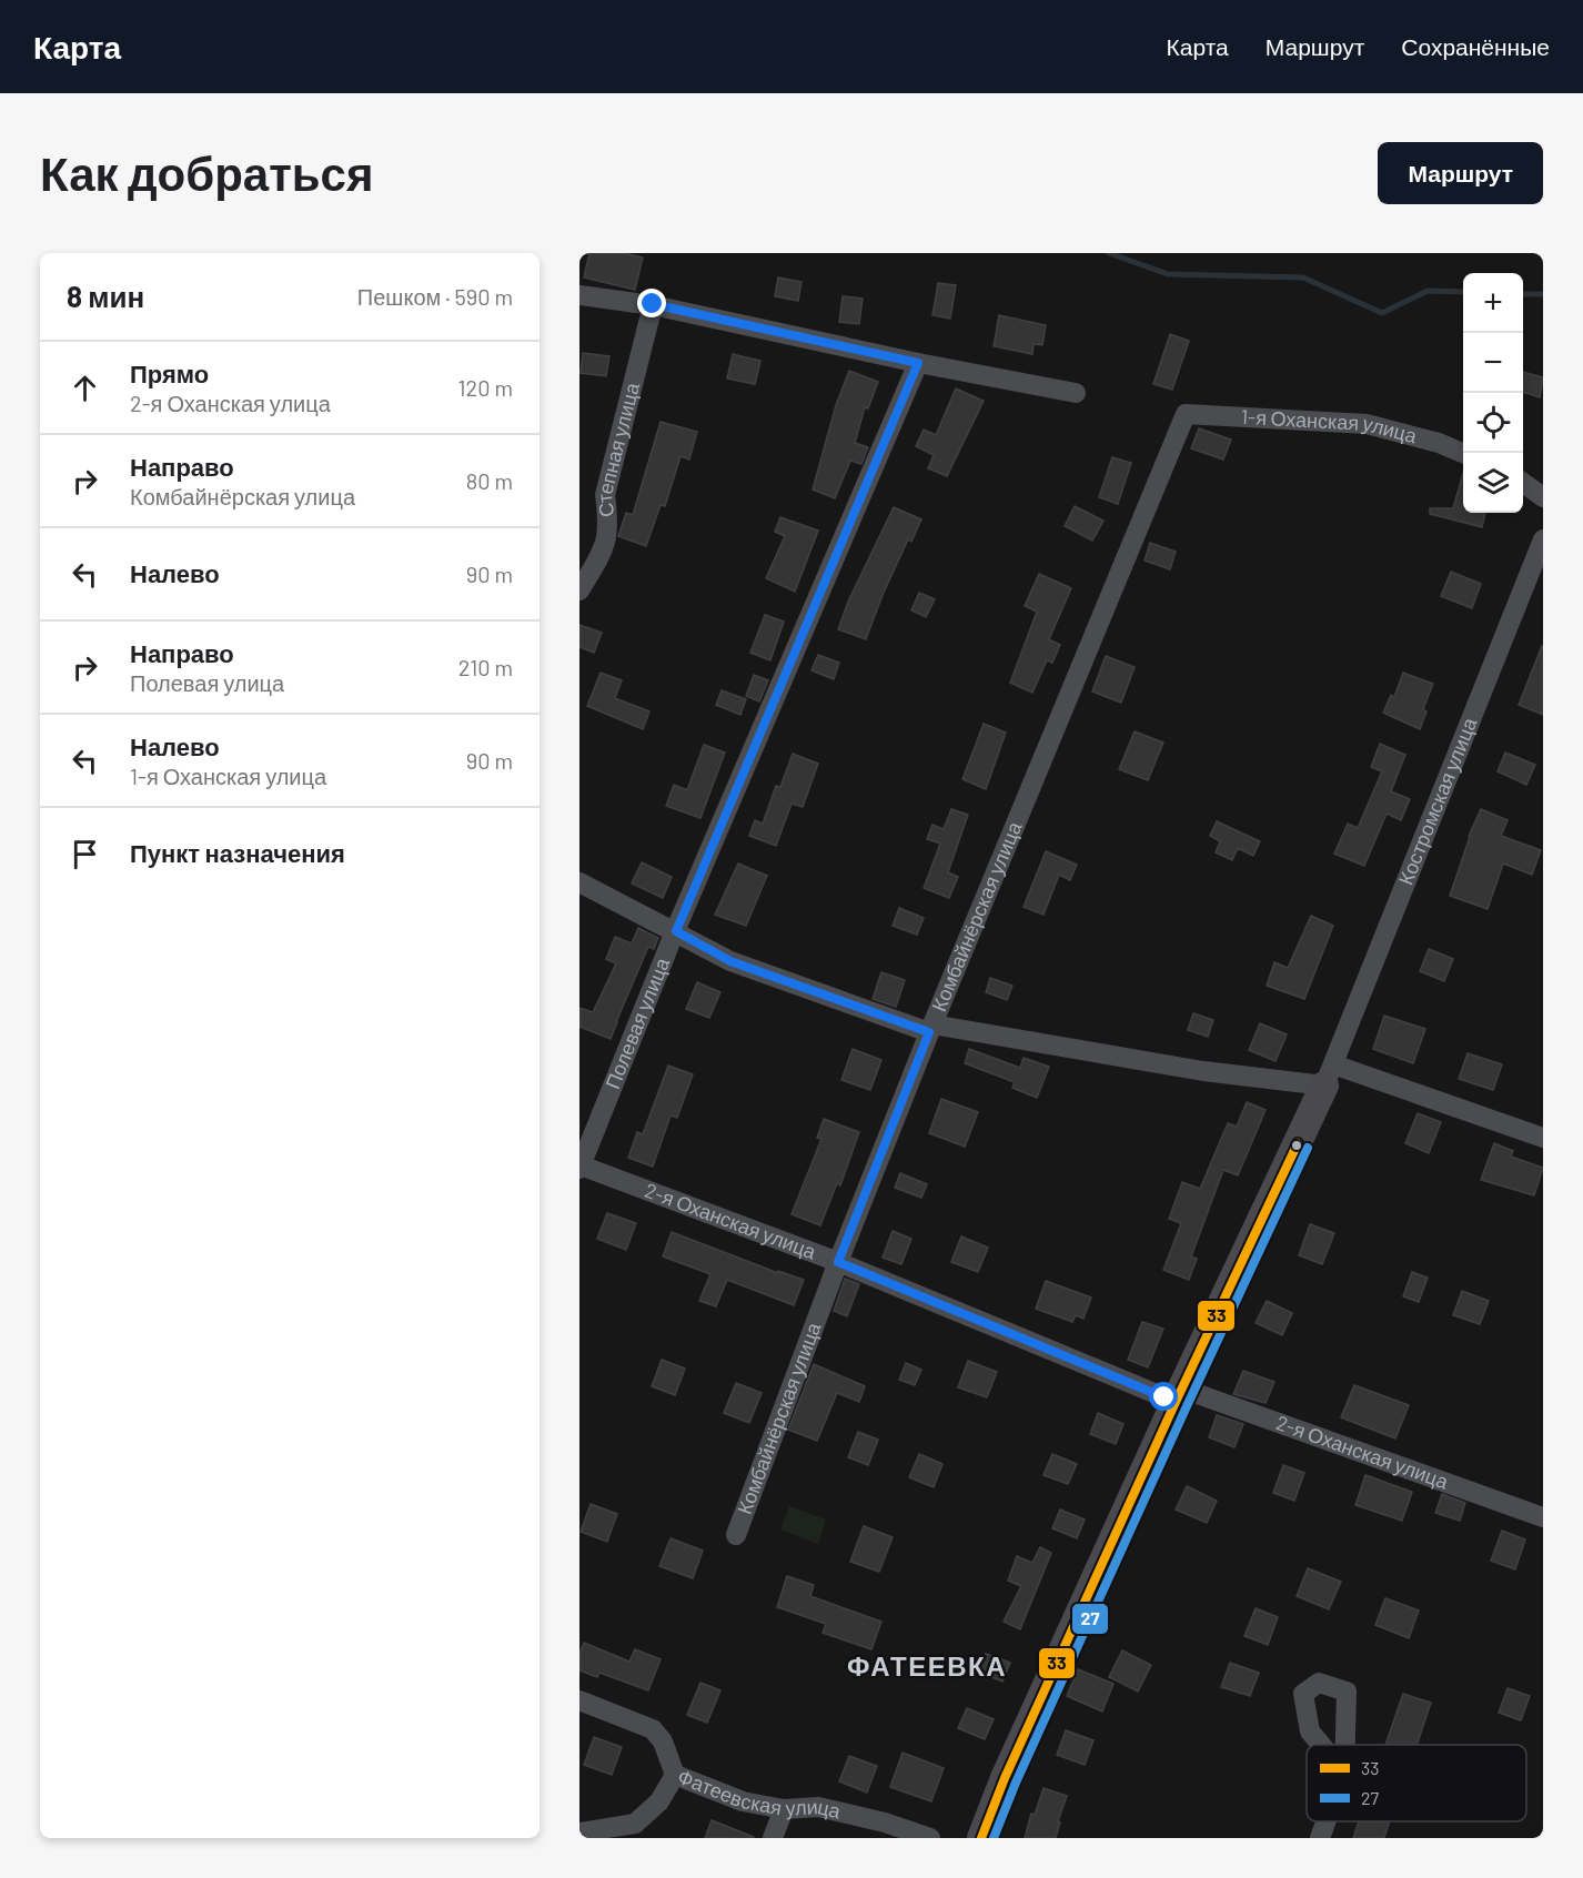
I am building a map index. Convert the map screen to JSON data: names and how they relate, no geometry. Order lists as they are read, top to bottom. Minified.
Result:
{"streets":{"street":["1-я Оханская улица","Степная улица","Костромская улица","Комбайнёрская улица","Полевая улица","2-я Оханская улица","Фатеевская улица"]},"crossings":[["1-я Оханская улица","Комбайнёрская улица"],["Костромская улица","2-я Оханская улица"],["Комбайнёрская улица","2-я Оханская улица"],["Полевая улица","2-я Оханская улица"]],"districts":["ФАТЕЕВКА"],"lines":["transit line 33","transit line 27"],"legend":["33","27"],"page":{"header":"Карта","nav":["Карта","Маршрут","Сохранённые"],"buttons":"Маршрут","title":"Как добраться","heading":["8 мин","Пешком · 590 m"],"map_buttons":["+","−"],"list":[["Прямо","2-я Оханская улица","120 m"],["Направо","Комбайнёрская улица","80 m"],["Налево","90 m"],["Направо","Полевая улица","210 m"],["Налево","1-я Оханская улица","90 m"],"Пункт назначения"]}}
